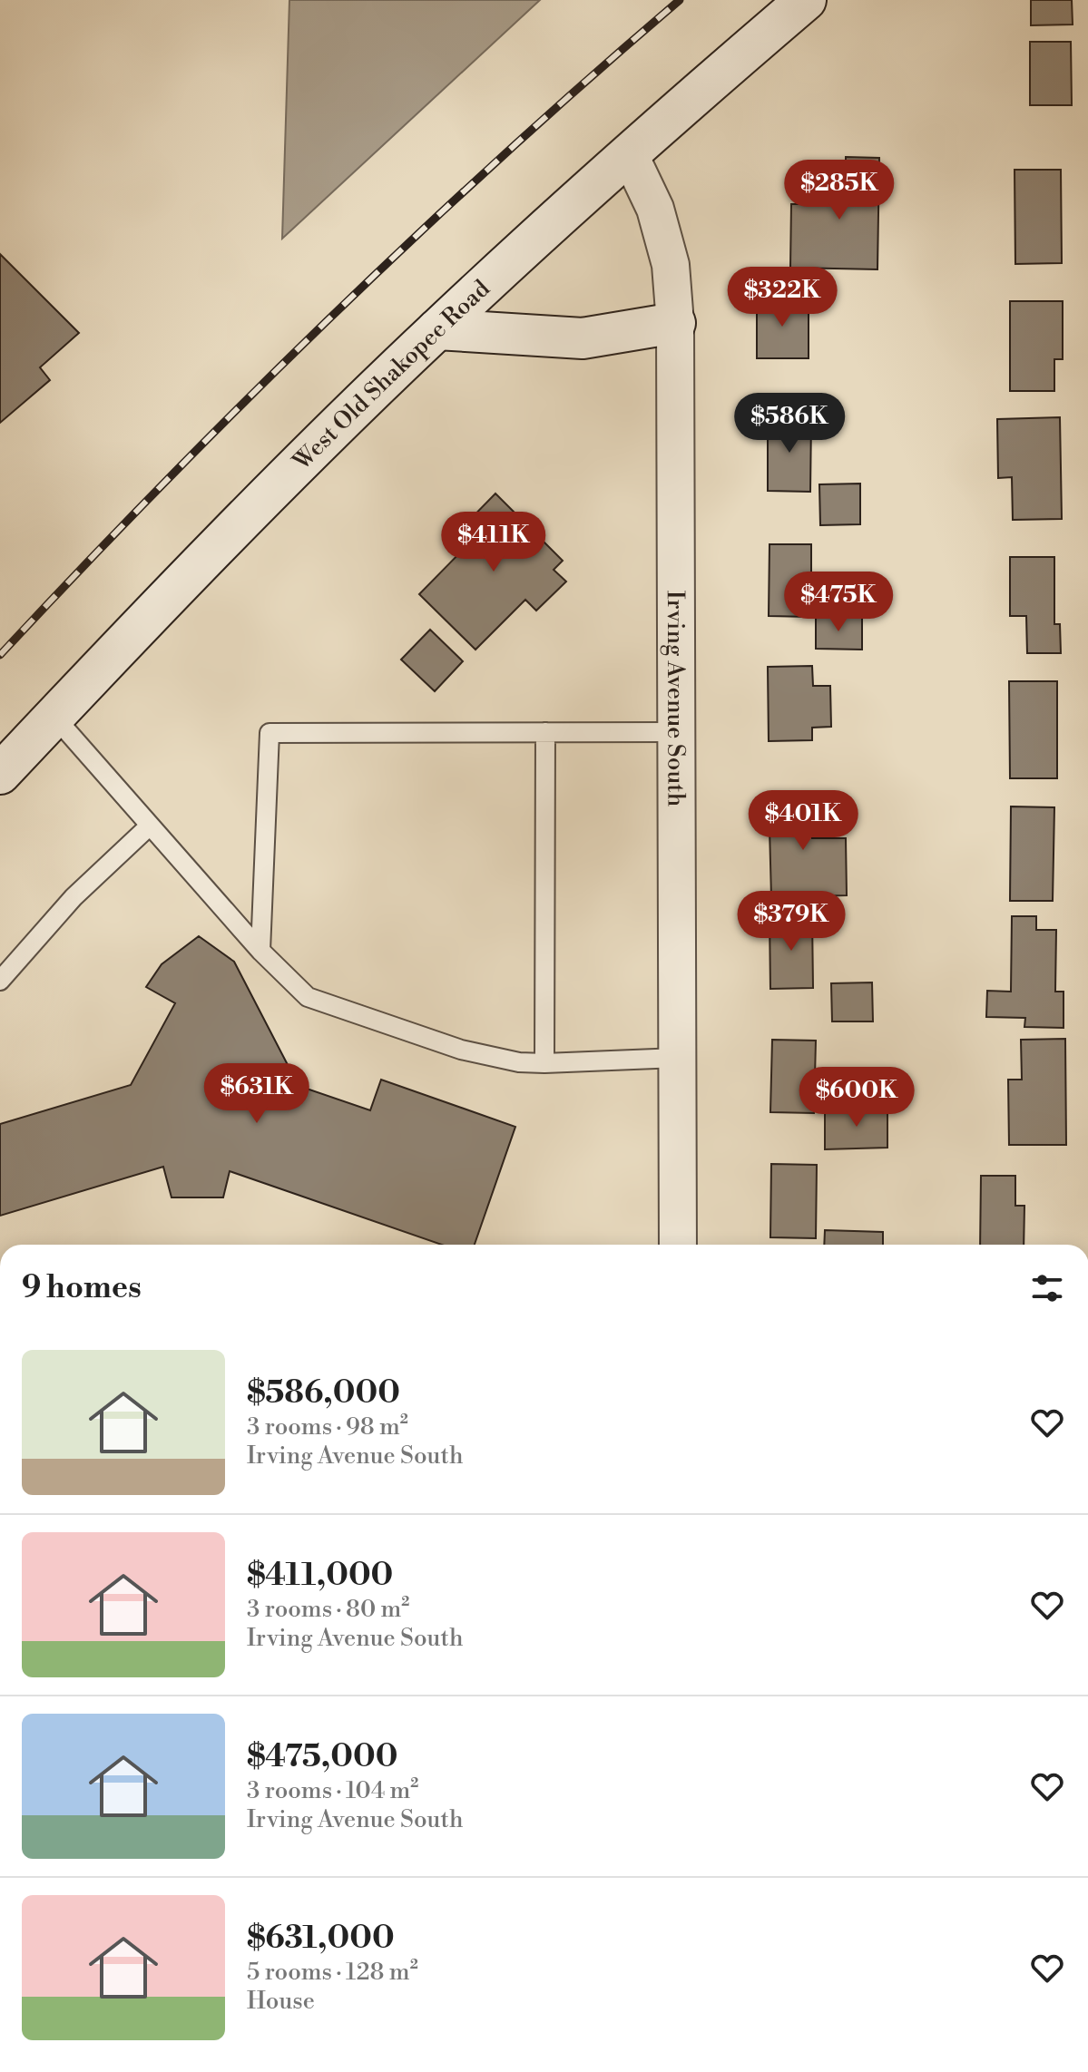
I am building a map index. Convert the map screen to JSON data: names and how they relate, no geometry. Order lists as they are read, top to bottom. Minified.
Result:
{"streets":{"main road":["West Old Shakopee Road"],"street":["Irving Avenue South"]},"crossings":[["West Old Shakopee Road","Irving Avenue South"]],"page":{"price":["$285K","$322K","$586K","$411K","$475K","$401K","$379K","$631K","$600K"],"heading":"9 homes","list":[{"name":"$586,000","note":"3 rooms · 98 m² · Irving Avenue South"},{"name":"$411,000","note":"3 rooms · 80 m² · Irving Avenue South"},{"name":"$475,000","note":"3 rooms · 104 m² · Irving Avenue South"},{"name":"$631,000","note":"5 rooms · 128 m² · House"}]}}
